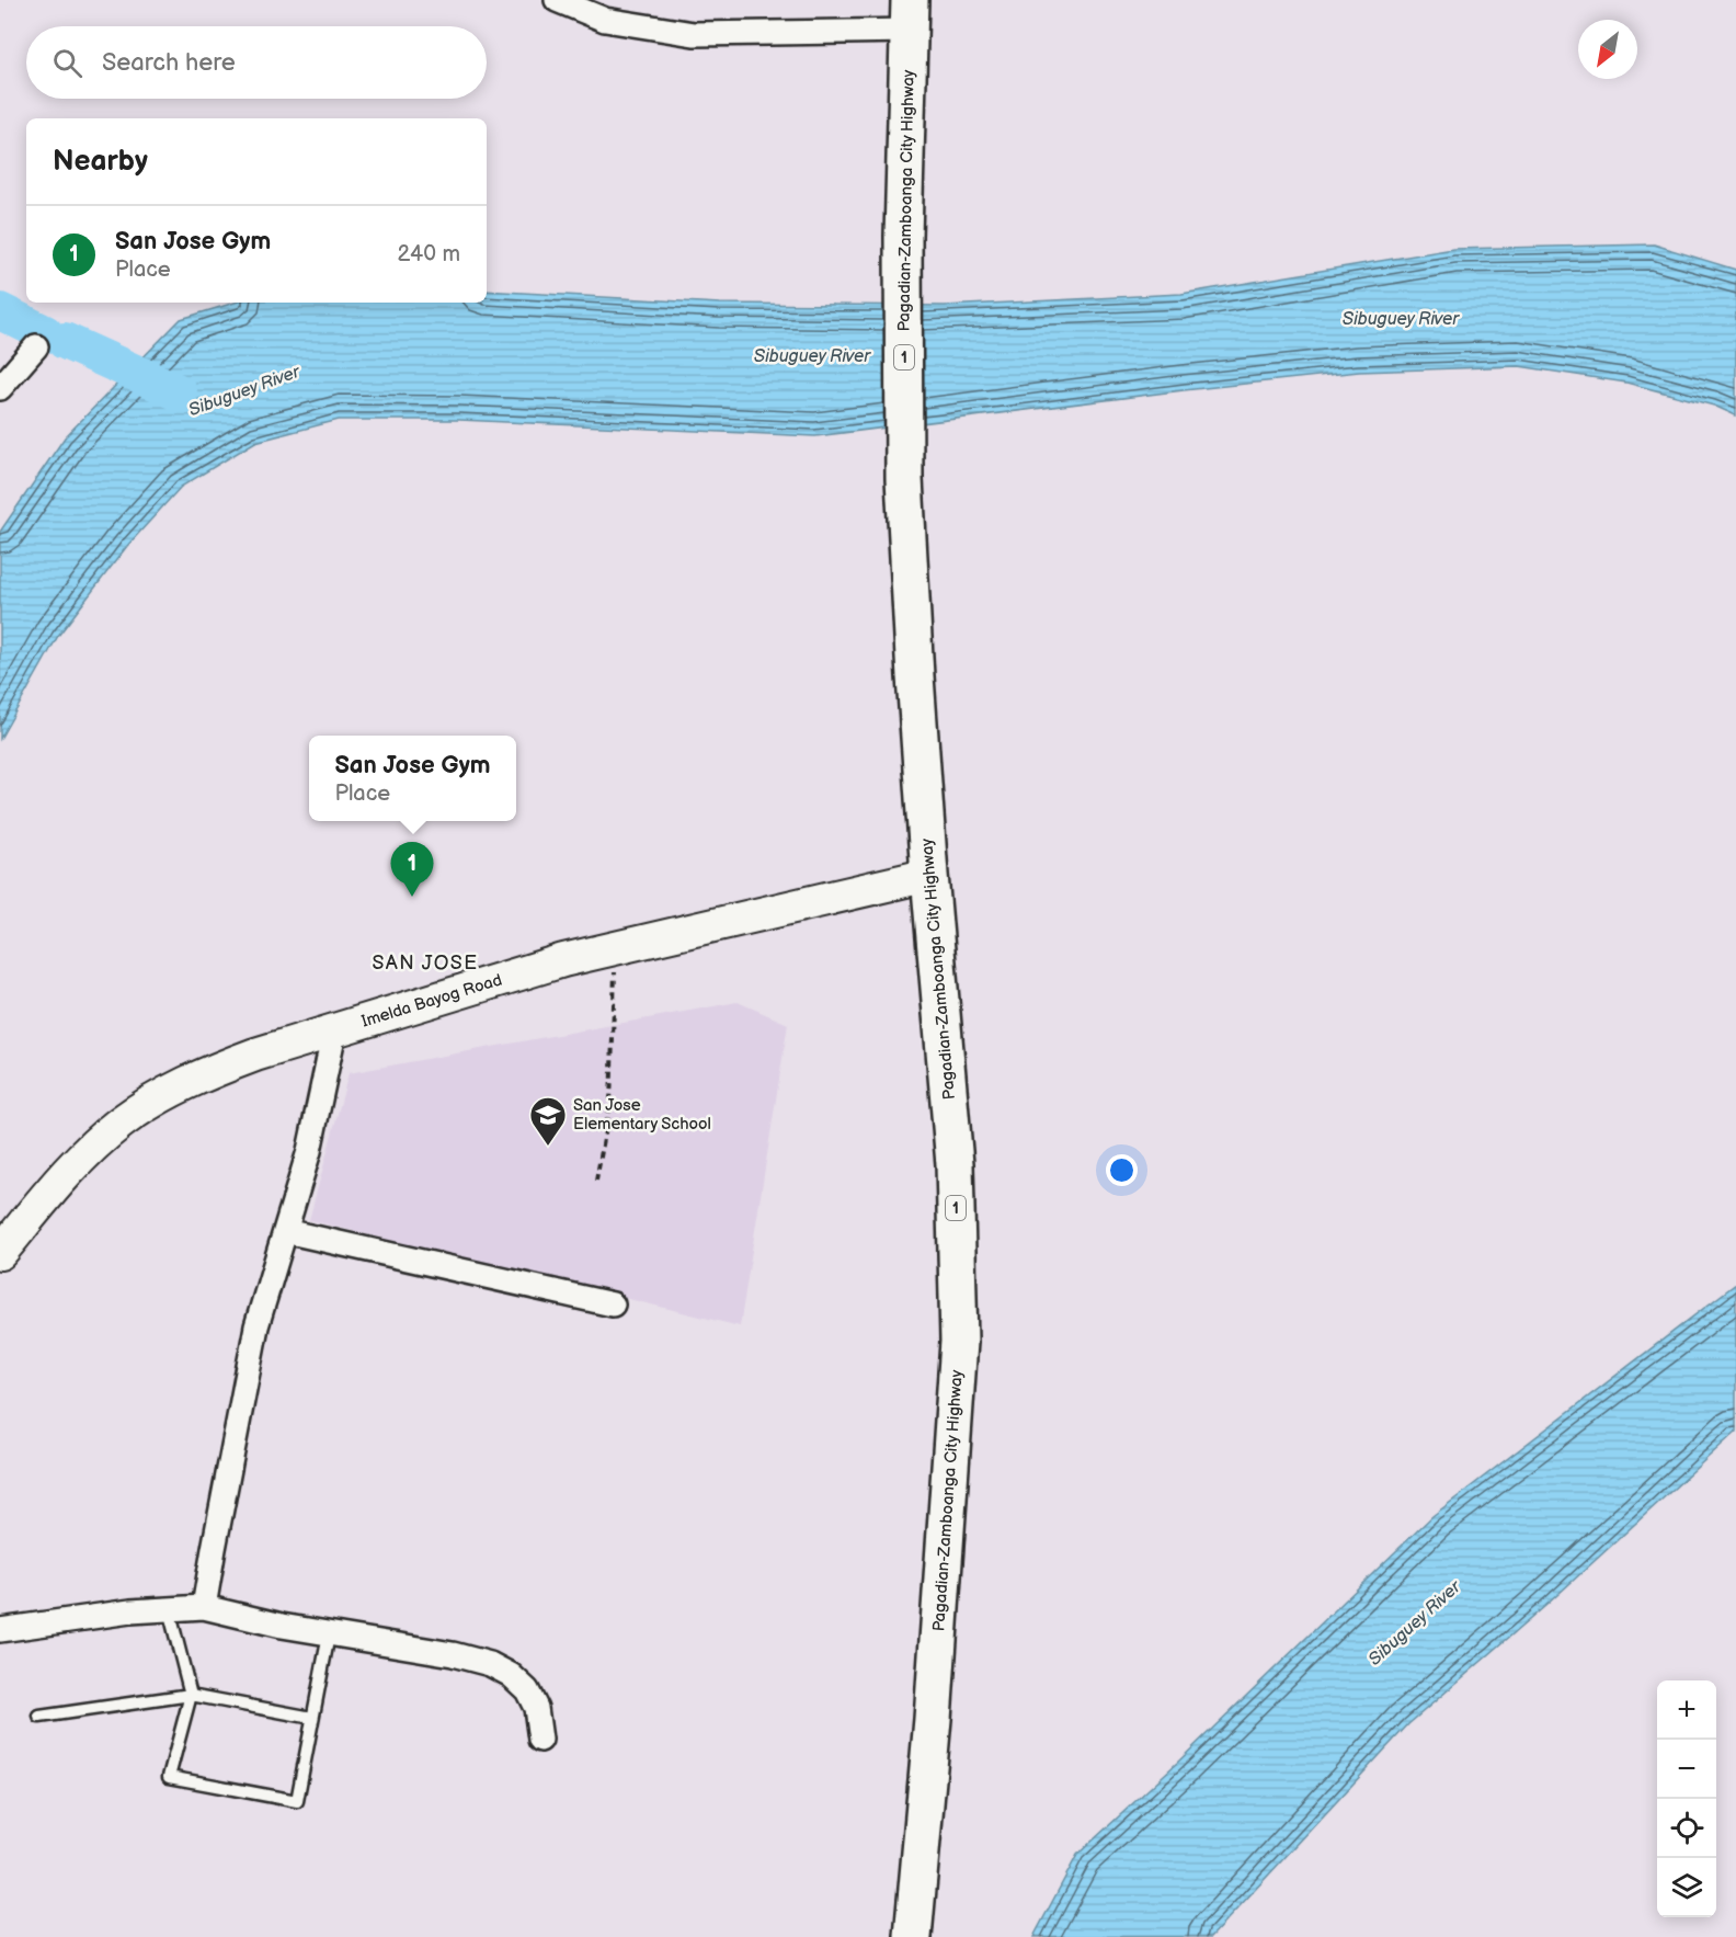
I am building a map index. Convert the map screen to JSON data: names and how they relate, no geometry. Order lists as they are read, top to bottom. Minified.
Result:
{"streets":{"highway":["Pagadian-Zamboanga City Highway","1"],"main road":["Imelda Bayog Road"]},"crossings":[["Pagadian-Zamboanga City Highway","Imelda Bayog Road"]],"districts":["SAN JOSE"],"water":["Sibuguey River"],"places":{"school or university":["San Jose Elementary School"]},"north":"bottom left","page":{"search":"Search here","heading":"Nearby","list":[{"mark":"1","name":"San Jose Gym","note":"Place","value":"240 m"}],"popup":["San Jose Gym","Place"],"pins":"1","map_buttons":["+","−"]}}
